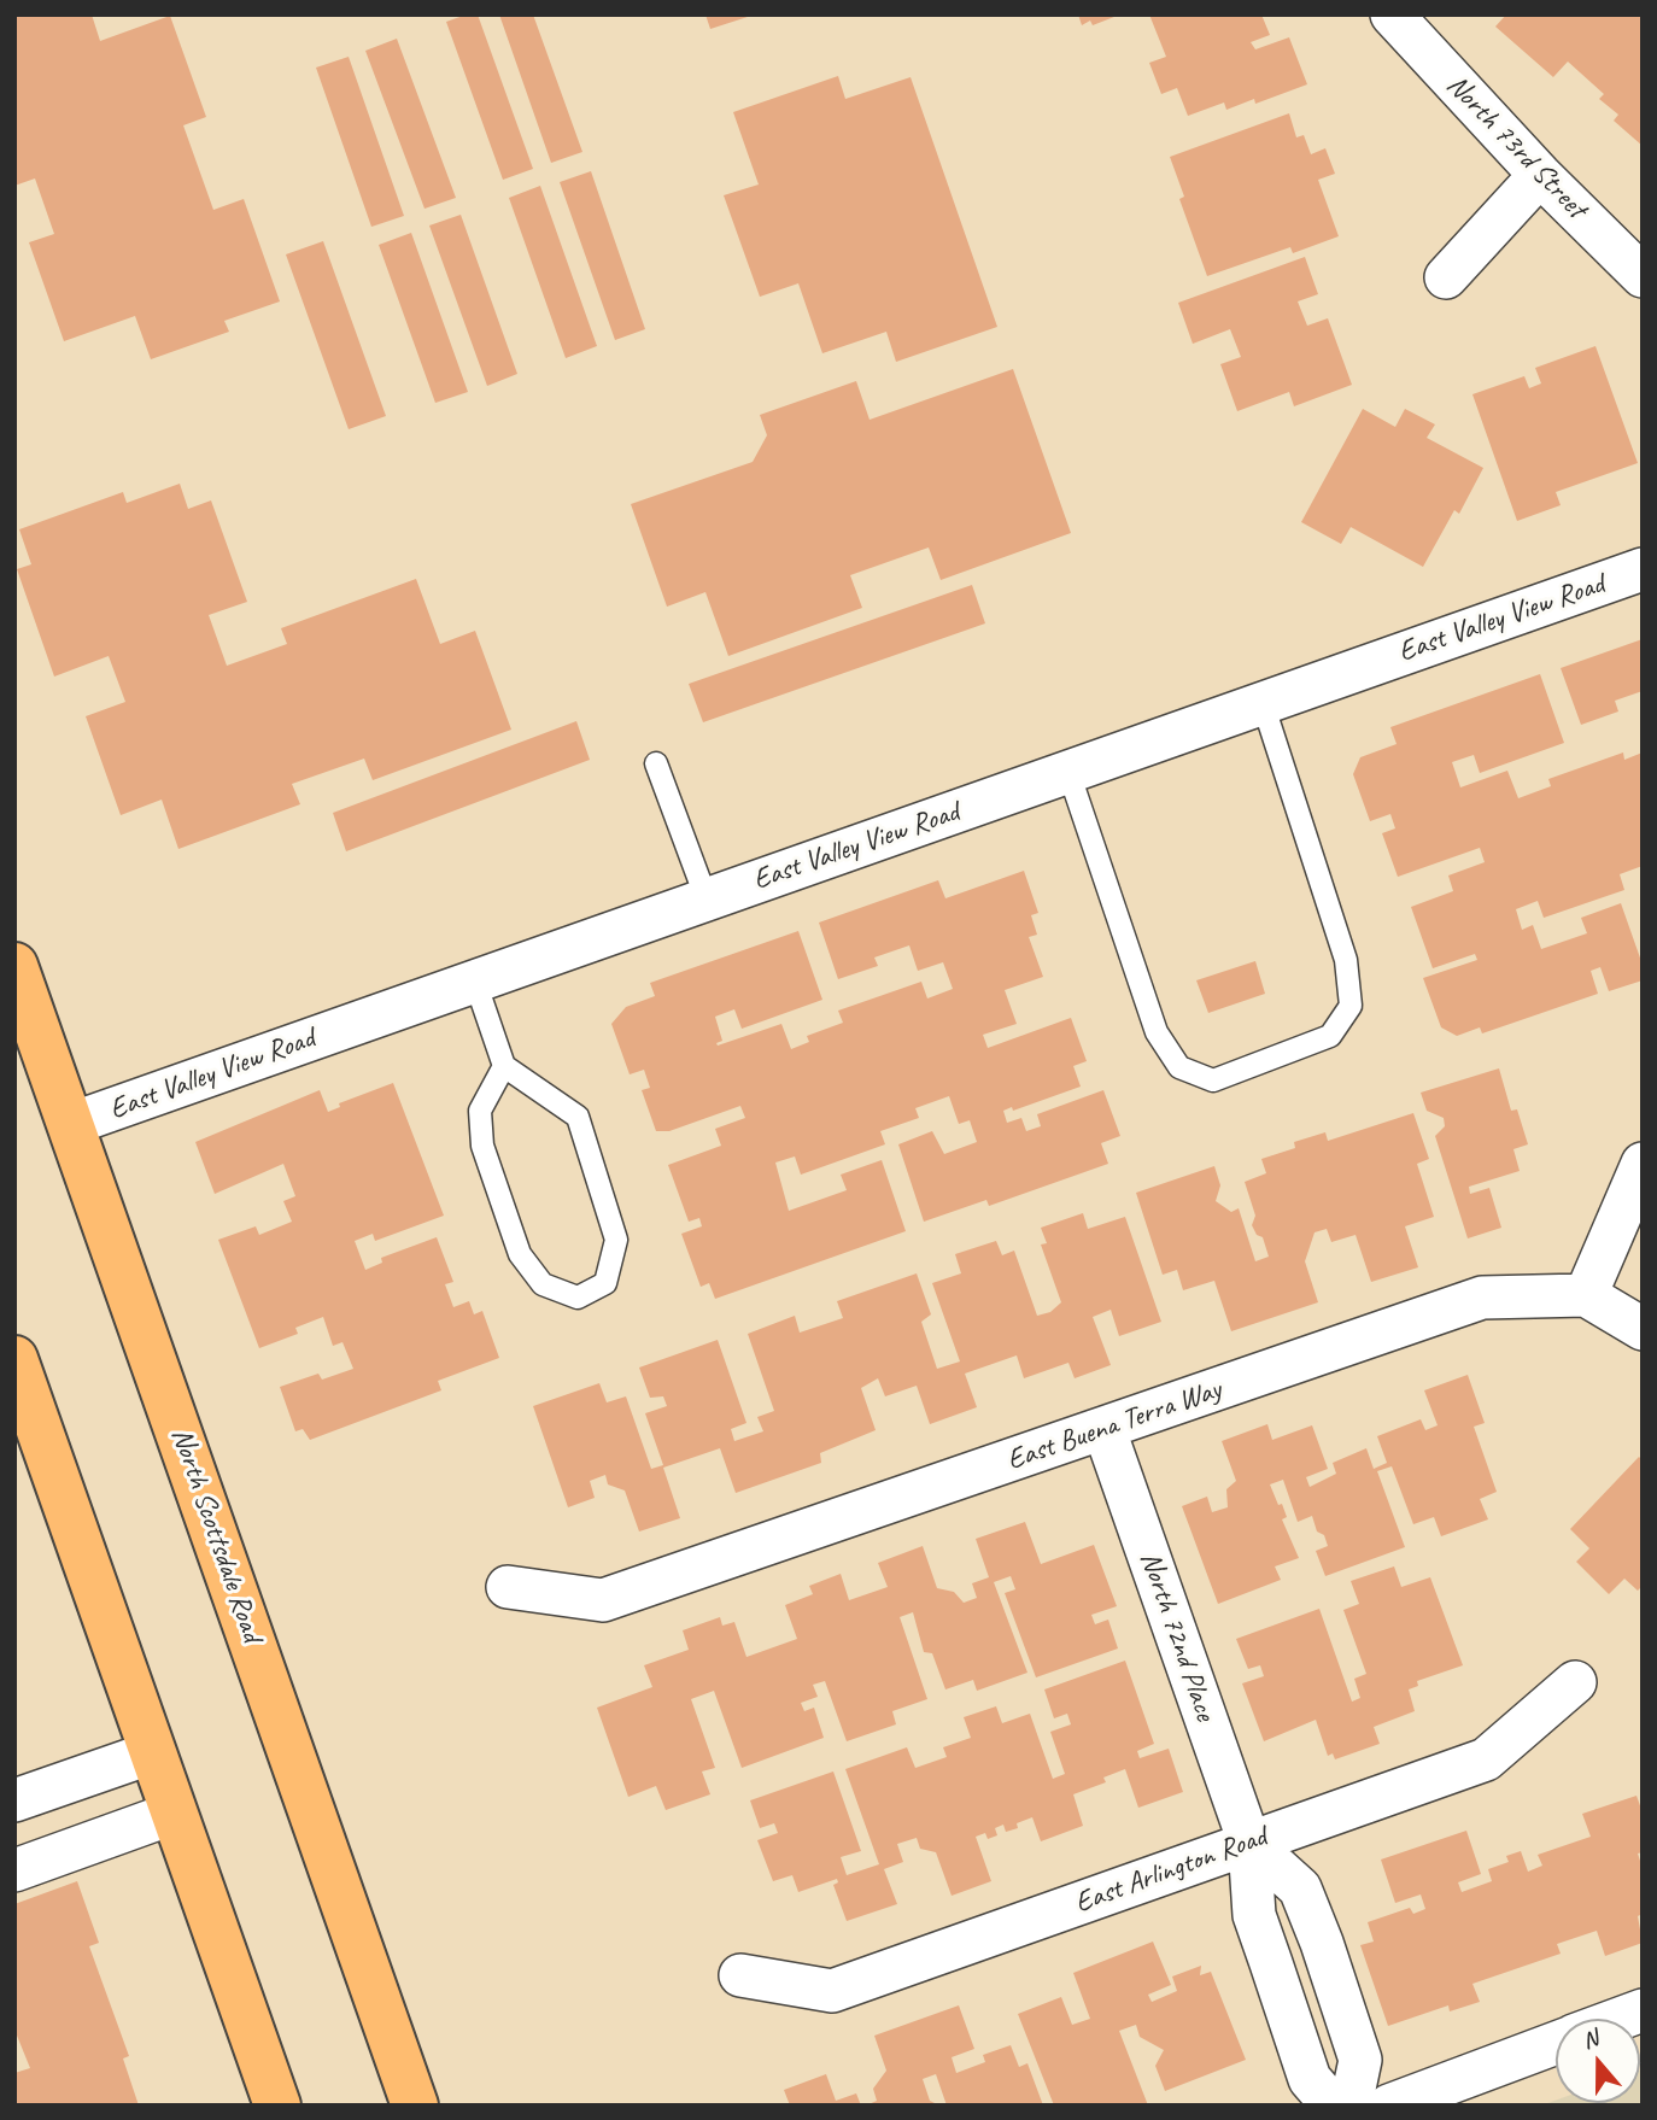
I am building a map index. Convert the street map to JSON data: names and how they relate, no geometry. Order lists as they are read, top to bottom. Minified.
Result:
{"streets":{"main road":["North Scottsdale Road"],"street":["North 73rd Street","East Valley View Road","East Buena Terra Way","North 72nd Place","East Arlington Road"]},"crossings":[["East Valley View Road","North Scottsdale Road"],["East Buena Terra Way","North 72nd Place"],["North 72nd Place","East Arlington Road"]],"north":"top"}
